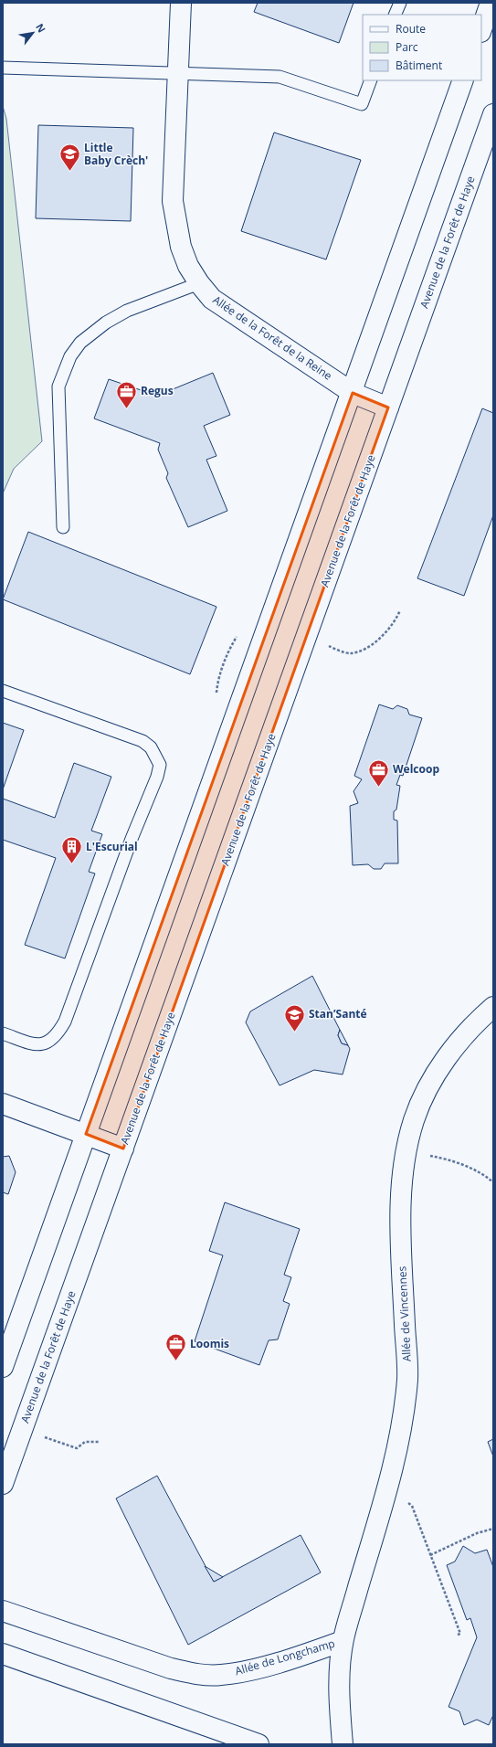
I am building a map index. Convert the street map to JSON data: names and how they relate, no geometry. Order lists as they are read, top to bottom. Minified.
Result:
{"streets":{"street":["Avenue de la Forêt de Haye","Allée de la Forêt de la Reine","Allée de Vincennes","Allée de Longchamp"]},"crossings":[["Avenue de la Forêt de Haye","Allée de la Forêt de la Reine"],["Allée de Vincennes","Allée de Longchamp"]],"places":{"school or university":["Little Baby Crèch'","Stan’Santé"],"office":["Regus","Welcoop","Loomis"],"building":["L'Escurial"]},"legend":["Route","Parc","Bâtiment"],"north":"top right"}
